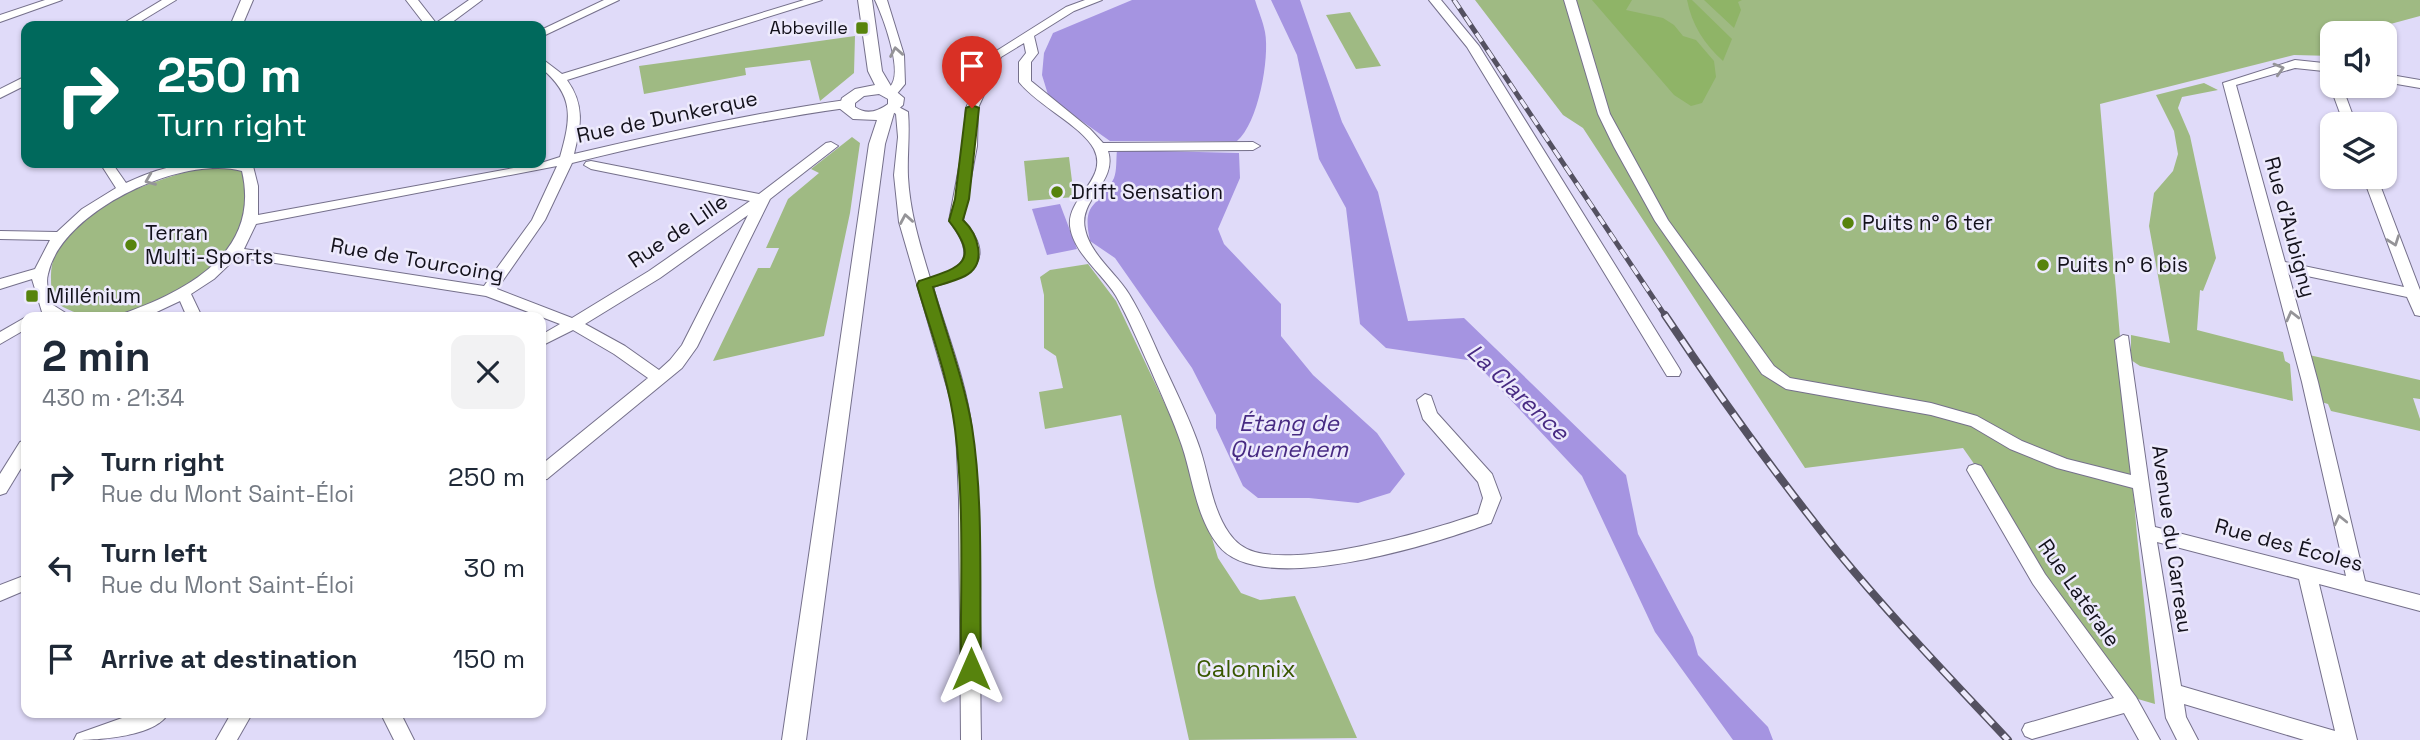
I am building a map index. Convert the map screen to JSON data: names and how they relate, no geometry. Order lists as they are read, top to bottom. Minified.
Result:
{"streets":{"street":["Rue de Dunkerque","Rue d'Aubigny","Rue de Lille","Rue de Tourcoing","Avenue du Carreau","Rue des Écoles","Rue Latérale"]},"crossings":[["Rue d'Aubigny","Rue des Écoles"],["Rue de Lille","Rue de Tourcoing"],["Avenue du Carreau","Rue des Écoles"]],"one_way":["Rue d'Aubigny"],"water":["La Clarence","Étang de Quenehem"],"parks":["Calonnix"],"places":{"transit":["Abbeville","Millénium"],"other":["Drift Sensation","Puits n° 6 ter","Terran Multi-Sports","Puits n° 6 bis"]},"page":{"turn":["250 m","Turn right"],"heading":["2 min","430 m · 21:34"],"list":[{"name":"Turn right","note":"Rue du Mont Saint-Éloi","value":"250 m"},{"name":"Turn left","note":"Rue du Mont Saint-Éloi","value":"30 m"},{"name":"Arrive at destination","value":"150 m"}]}}
